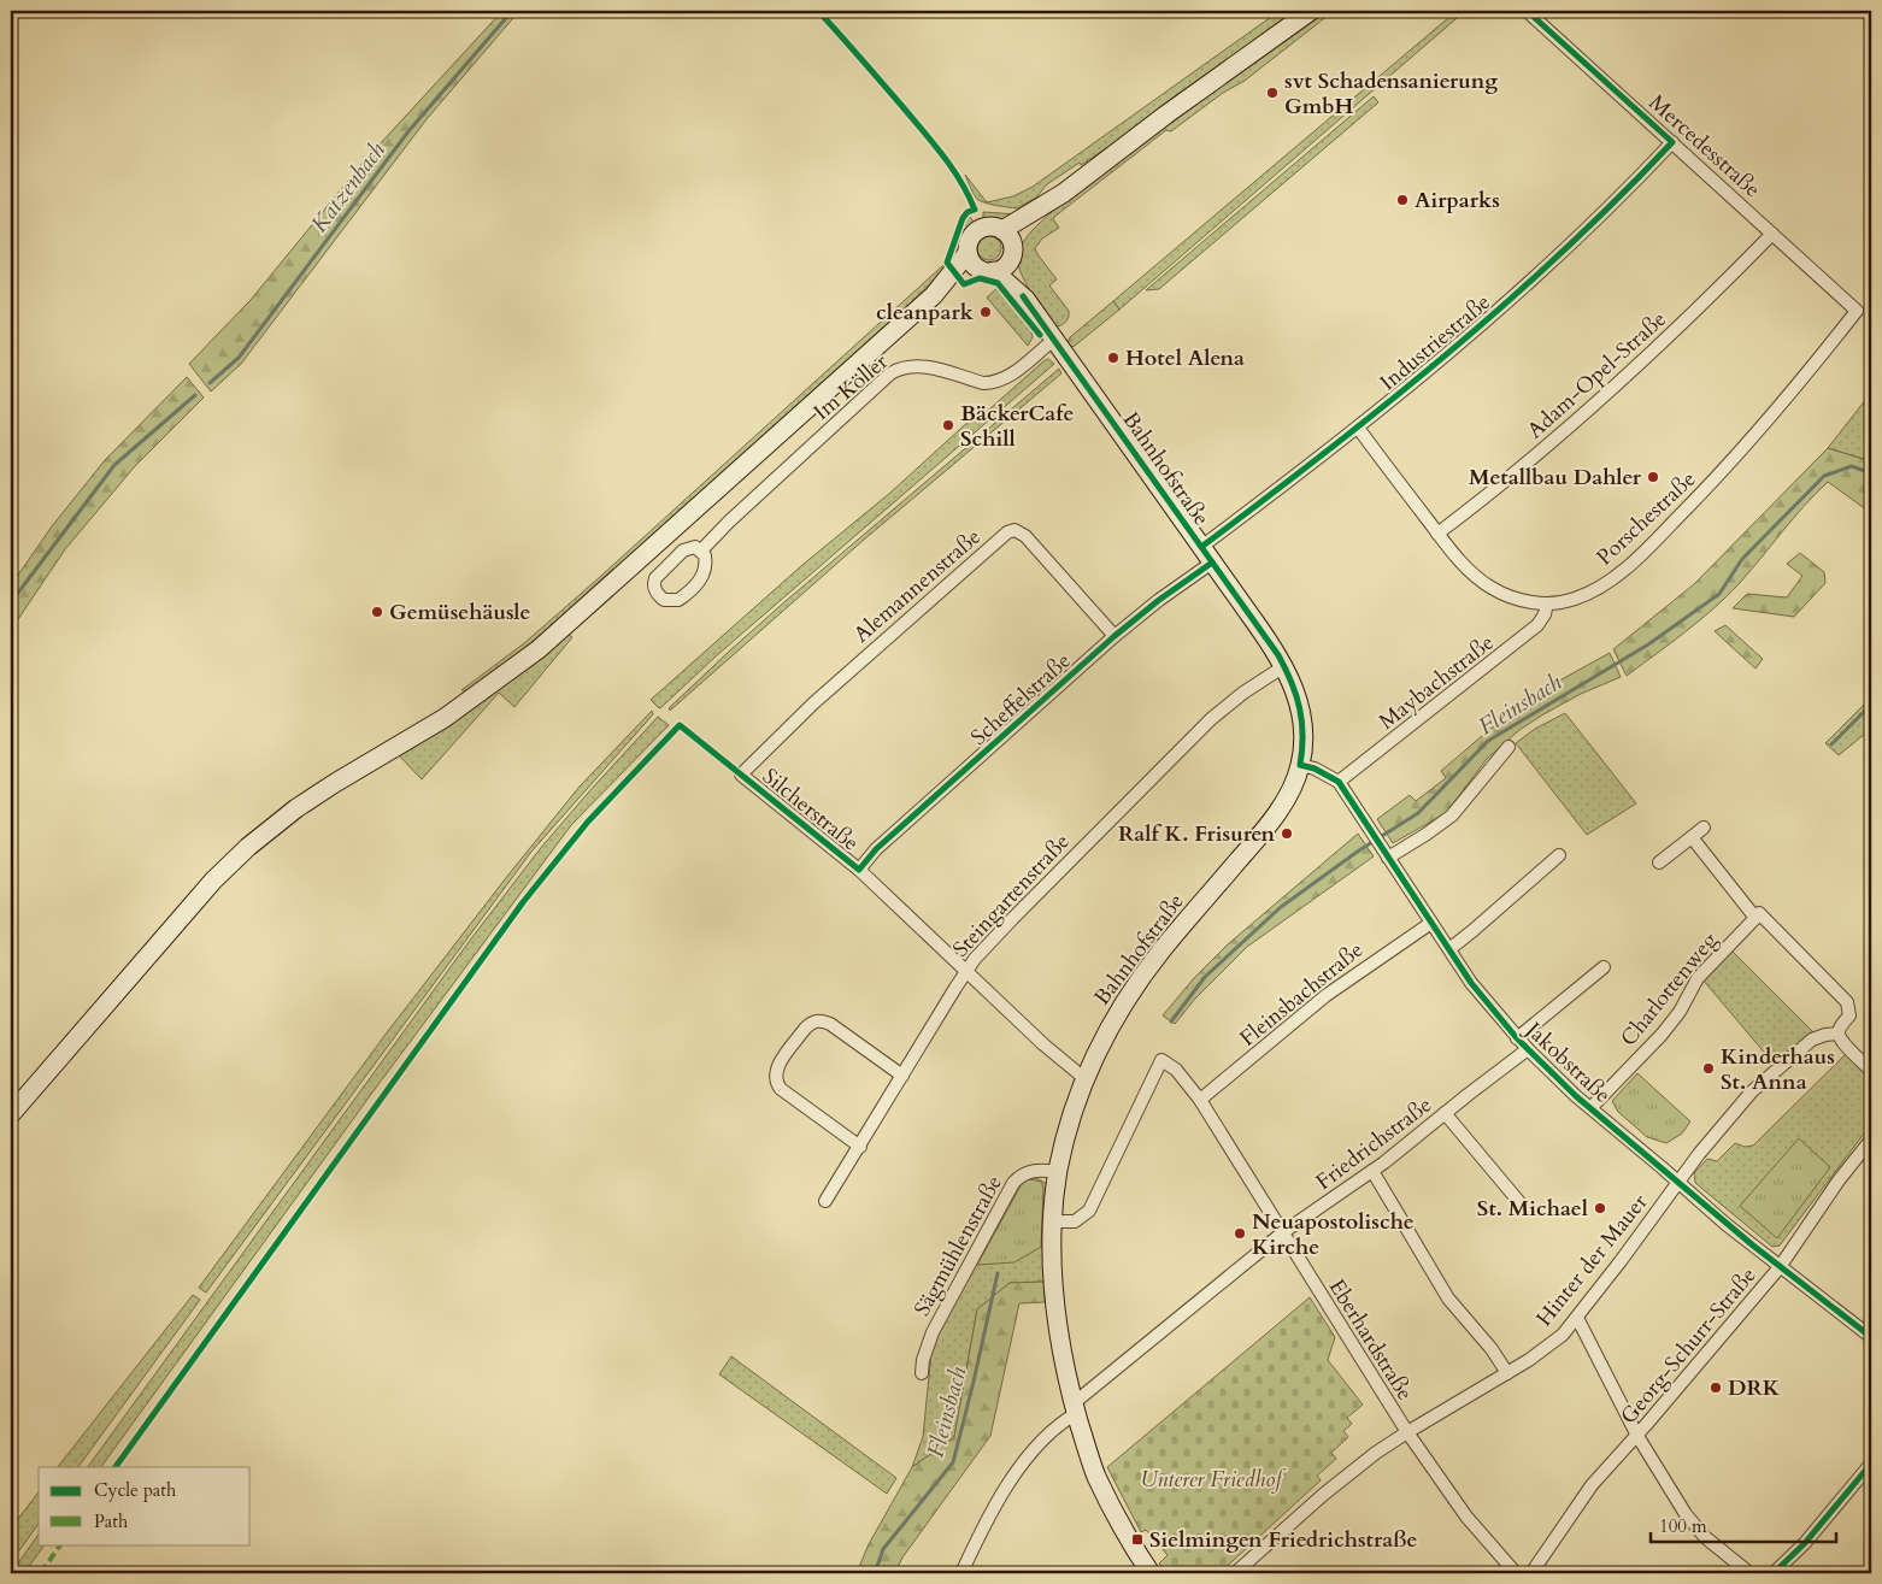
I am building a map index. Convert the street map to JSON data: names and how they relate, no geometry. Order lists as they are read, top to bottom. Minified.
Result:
{"streets":{"main road":["Bahnhofstraße"],"street":["Mercedesstraße","Industriestraße","Adam-Opel-Straße","Im Köller","Porschestraße","Alemannenstraße","Maybachstraße","Scheffelstraße","Silcherstraße","Steingartenstraße","Charlottenweg","Fleinsbachstraße","Jakobstraße","Friedrichstraße","Sägmühlenstraße","Hinter der Mauer","Eberhardstraße","Georg-Schurr-Straße"]},"crossings":[["Mercedesstraße","Industriestraße"],["Mercedesstraße","Adam-Opel-Straße"],["Mercedesstraße","Porschestraße"],["Industriestraße","Bahnhofstraße"],["Industriestraße","Porschestraße"],["Industriestraße","Scheffelstraße"],["Adam-Opel-Straße","Porschestraße"],["Im Köller","Bahnhofstraße"],["Bahnhofstraße","Scheffelstraße"],["Bahnhofstraße","Silcherstraße"],["Bahnhofstraße","Steingartenstraße"],["Bahnhofstraße","Friedrichstraße"],["Bahnhofstraße","Sägmühlenstraße"],["Bahnhofstraße","Eberhardstraße"],["Porschestraße","Maybachstraße"],["Alemannenstraße","Scheffelstraße"],["Alemannenstraße","Silcherstraße"],["Maybachstraße","Jakobstraße"],["Scheffelstraße","Silcherstraße"],["Silcherstraße","Steingartenstraße"],["Charlottenweg","Jakobstraße"],["Fleinsbachstraße","Jakobstraße"],["Fleinsbachstraße","Eberhardstraße"],["Jakobstraße","Friedrichstraße"],["Jakobstraße","Hinter der Mauer"],["Jakobstraße","Georg-Schurr-Straße"],["Friedrichstraße","Eberhardstraße"],["Hinter der Mauer","Eberhardstraße"]],"water":["Katzenbach","Fleinsbach"],"parks":["Unterer Friedhof"],"places":{"other":["svt Schadensanierung GmbH","Airparks","cleanpark","Hotel Alena","BäckerCafe Schill","Metallbau Dahler","Gemüsehäusle","Ralf K. Frisuren","Kinderhaus St. Anna","St. Michael","Neuapostolische Kirche","DRK"],"transit":["Sielmingen Friedrichstraße"]},"legend":["Cycle path","Path"],"scale_bar":"100 m"}
